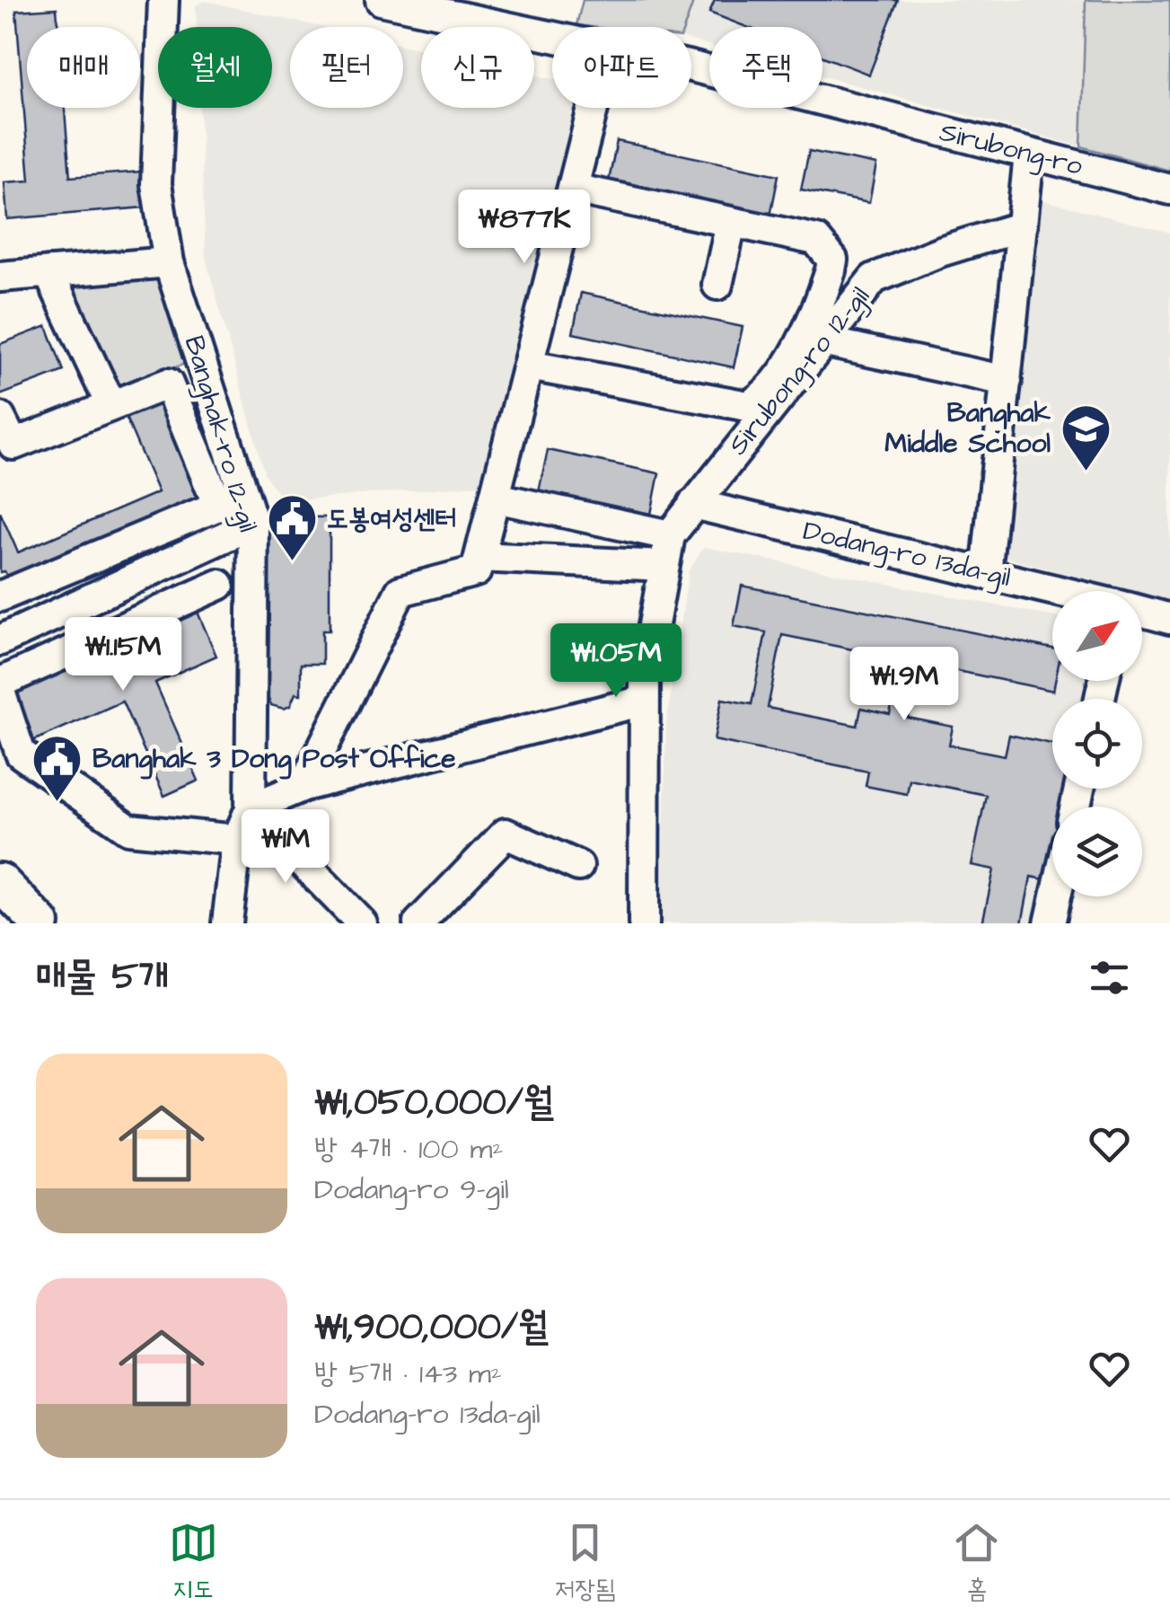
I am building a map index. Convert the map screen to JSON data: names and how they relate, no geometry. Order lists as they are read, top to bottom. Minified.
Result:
{"streets":{"street":["Sirubong-ro","Sirubong-ro 12-gil","Banghak-ro 12-gil","Dodang-ro 13da-gil"]},"crossings":[["Sirubong-ro 12-gil","Dodang-ro 13da-gil"]],"places":{"school or university":["Banghak Middle School"],"public building":["도봉여성센터","Banghak 3 Dong Post Office"]},"north":"top right","page":{"chip":["매매","월세","필터","신규","아파트","주택"],"price":["₩877K","₩1.15M","₩1.05M","₩1.9M","₩1M"],"heading":"매물 5개","list":[{"name":"₩1,050,000/월","note":"방 4개 · 100 m² · Dodang-ro 9-gil"},{"name":"₩1,900,000/월","note":"방 5개 · 143 m² · Dodang-ro 13da-gil"}],"tabs":["지도","저장됨","홈"]}}
